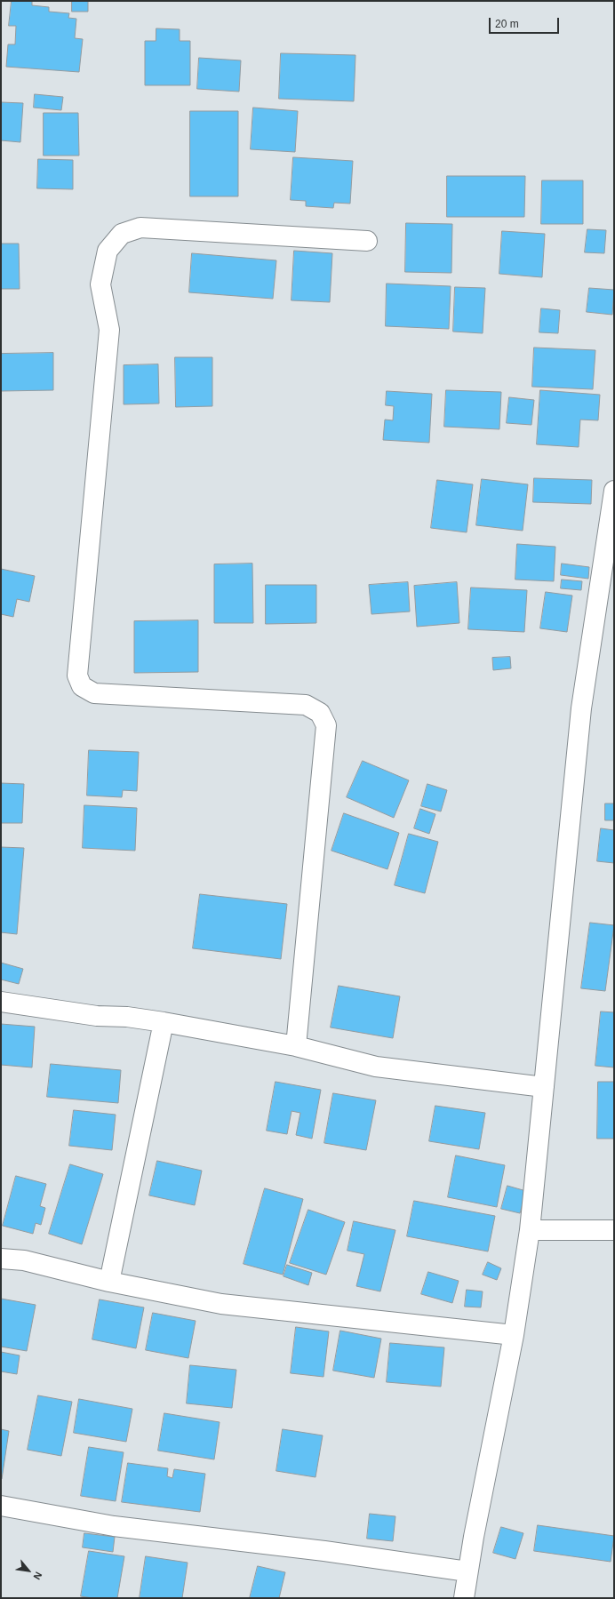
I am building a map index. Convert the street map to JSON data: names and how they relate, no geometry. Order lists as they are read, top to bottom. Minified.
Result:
{"scale_bar":"20 m","north":"bottom right"}
